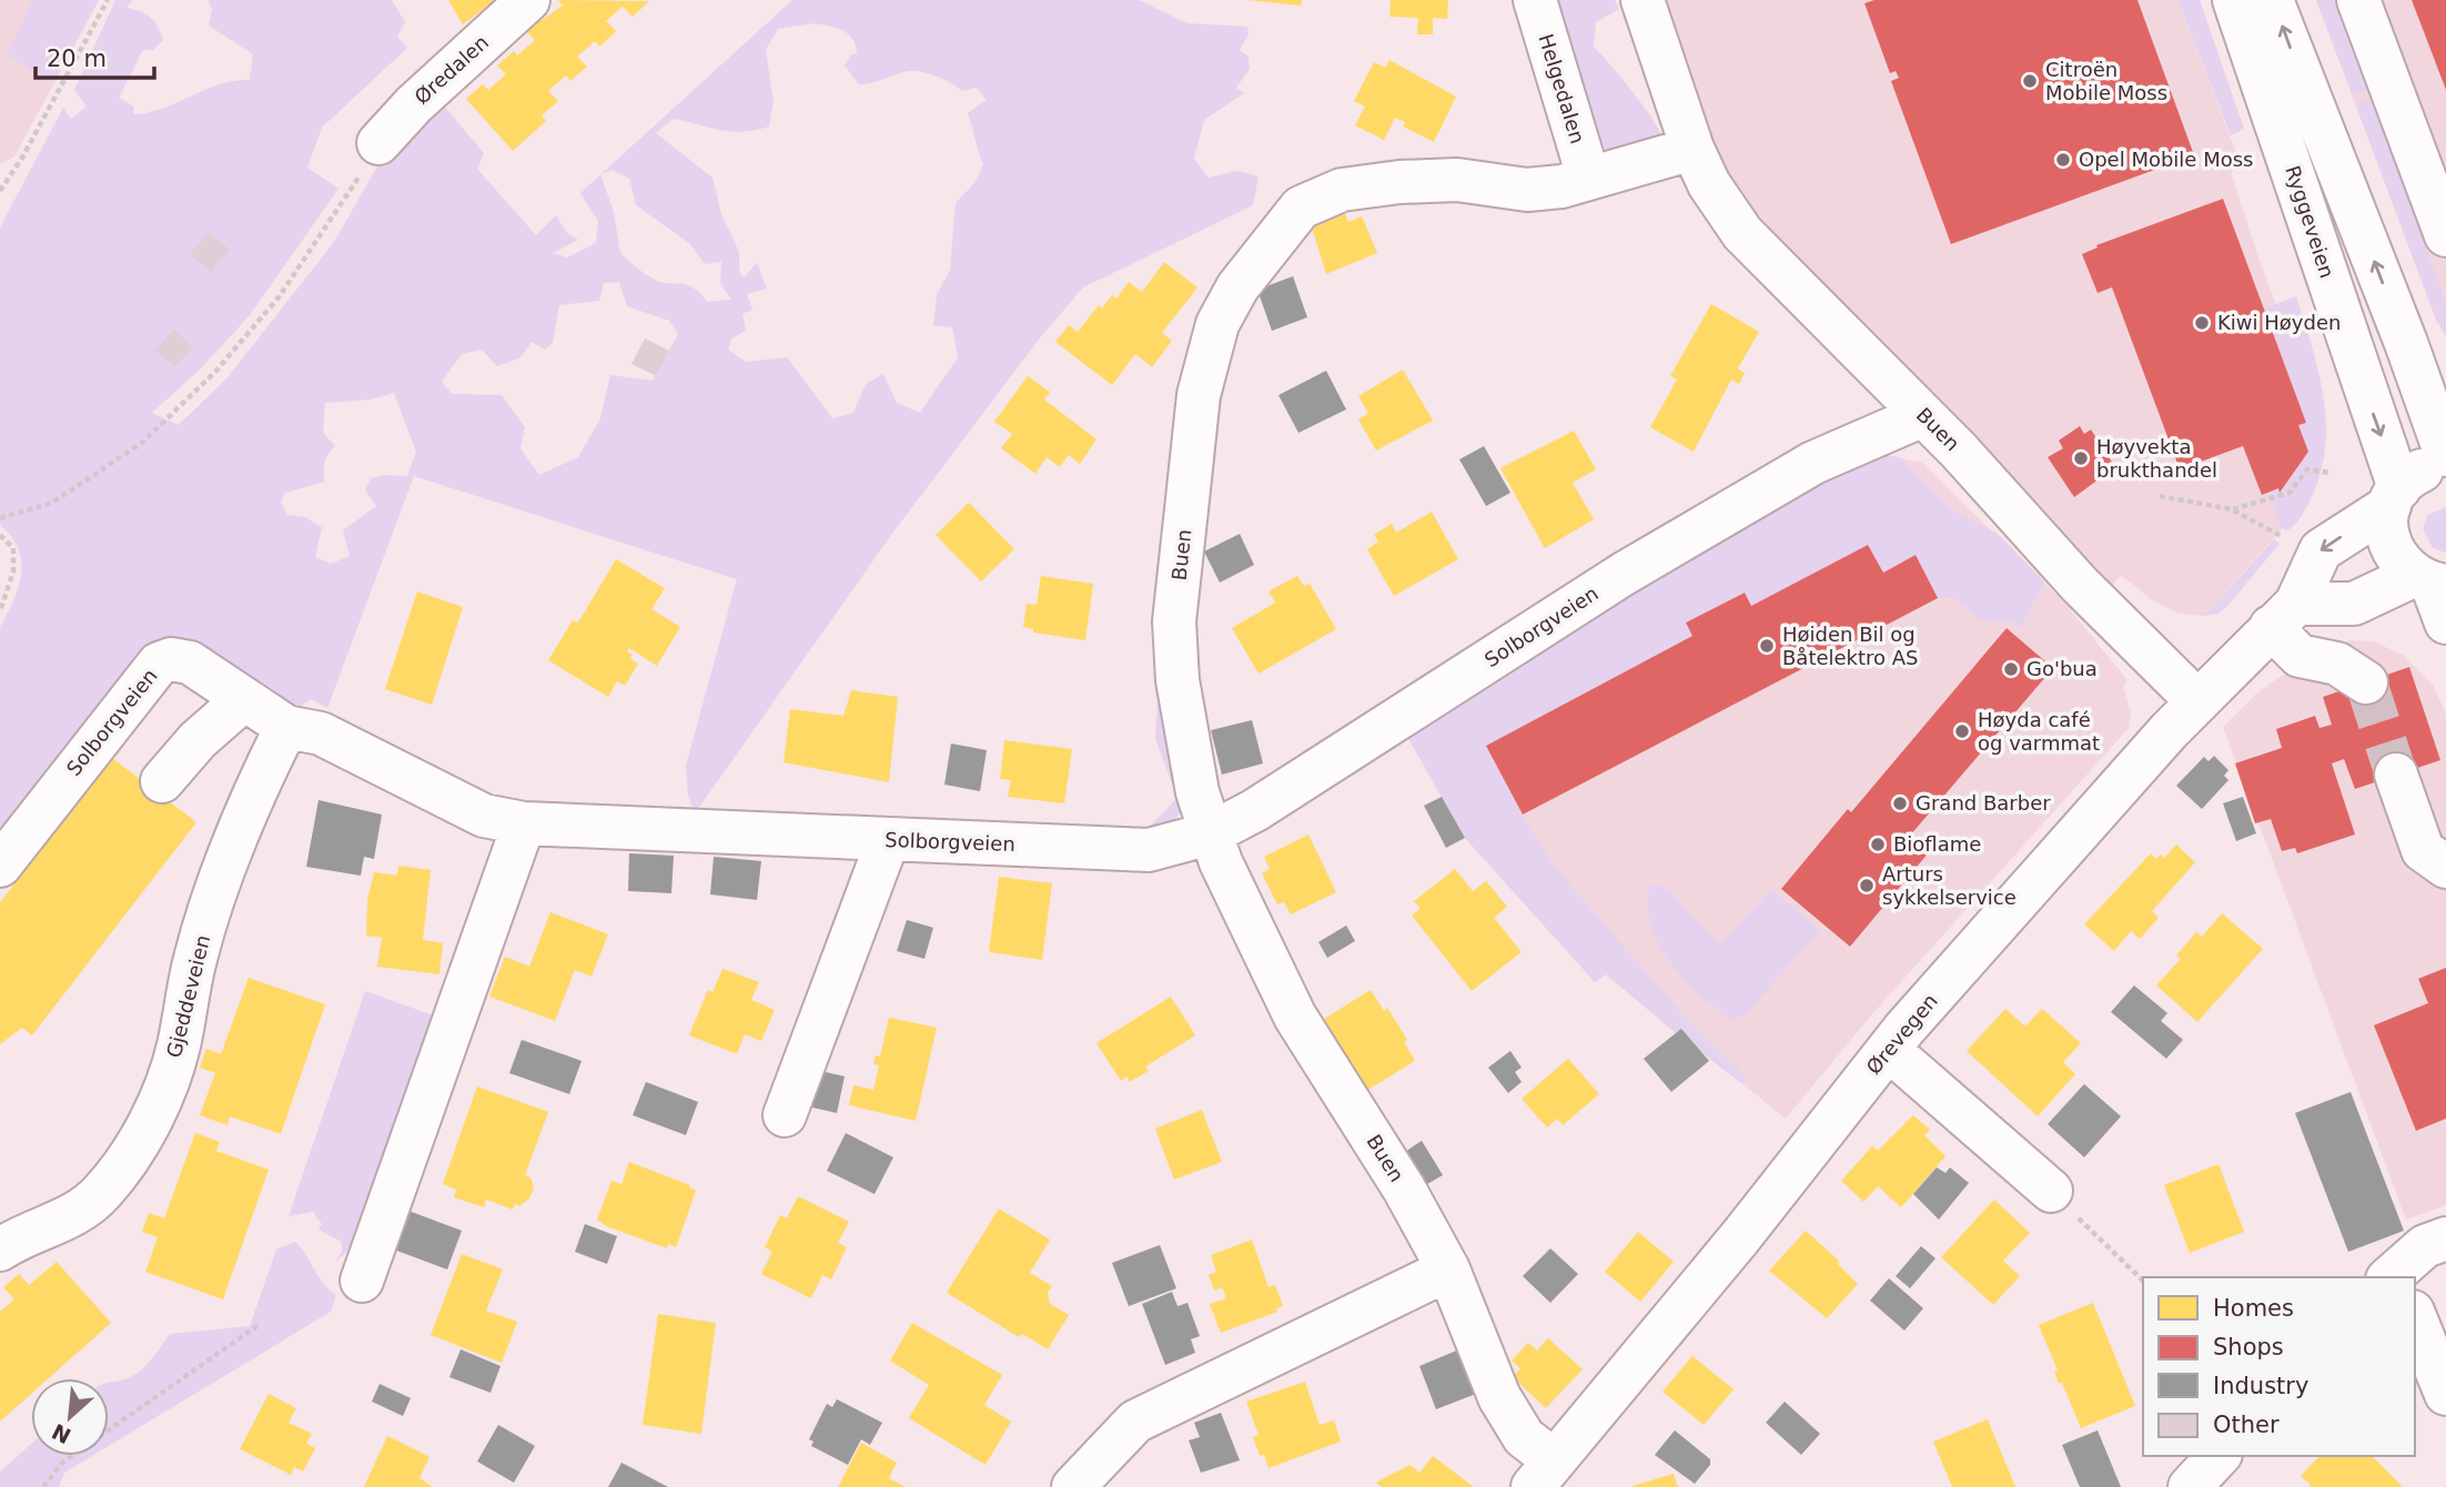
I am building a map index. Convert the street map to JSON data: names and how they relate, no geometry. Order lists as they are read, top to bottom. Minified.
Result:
{"streets":{"street":["Øredalen","Helgedalen","Ryggeveien","Buen","Solborgveien","Gjeddeveien","Ørevegen"]},"crossings":[["Helgedalen","Buen"],["Ryggeveien","Ørevegen"],["Buen","Solborgveien"],["Buen","Ørevegen"],["Solborgveien","Gjeddeveien"]],"places":["Citroën Mobile Moss","Opel Mobile Moss","Kiwi Høyden","Høyvekta brukthandel","Høiden Bil og Båtelektro AS","Go'bua","Høyda café og varmmat","Grand Barber","Bioflame","Arturs sykkelservice"],"legend":["Homes","Shops","Industry","Other"],"scale_bar":"20 m","north":"bottom left"}
